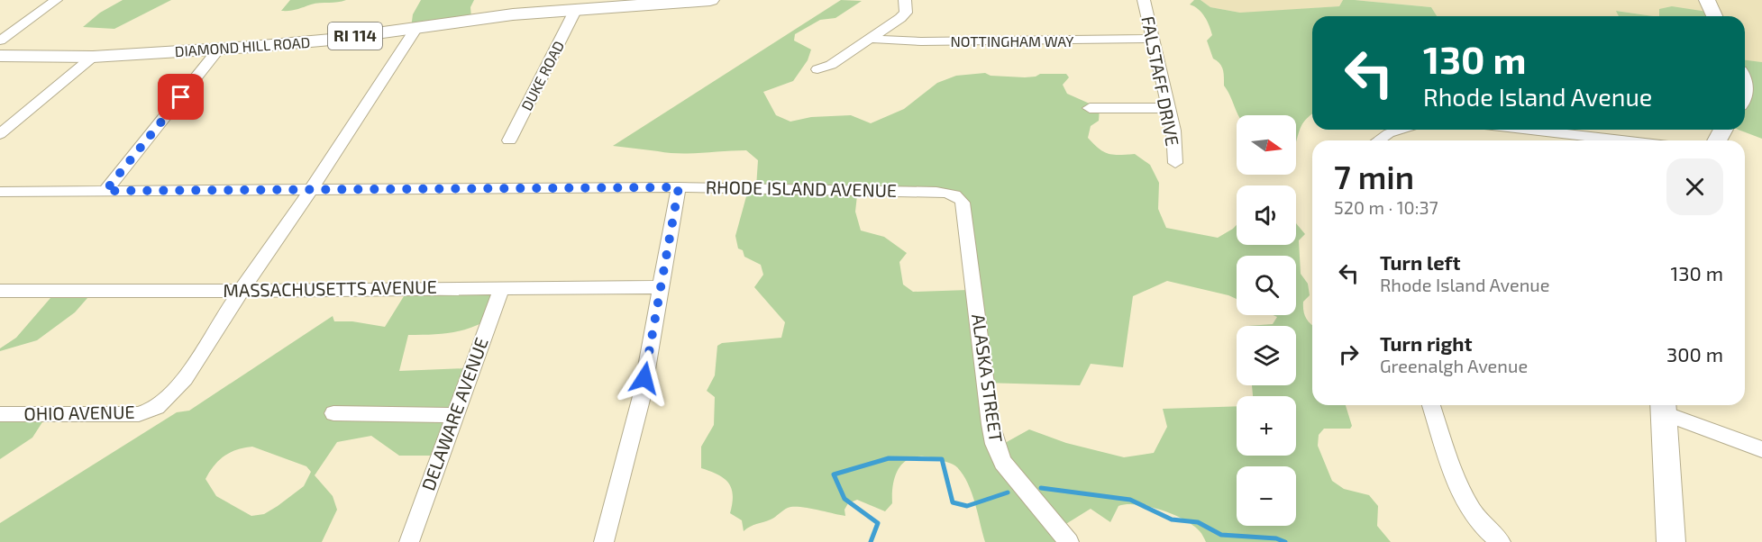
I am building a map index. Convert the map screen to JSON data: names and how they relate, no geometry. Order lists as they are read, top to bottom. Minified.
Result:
{"streets":{"main road":["RI 114","DIAMOND HILL ROAD"],"street":["NOTTINGHAM WAY","DUKE ROAD","FALSTAFF DRIVE","RHODE ISLAND AVENUE","MASSACHUSETTS AVENUE","ALASKA STREET","OHIO AVENUE","DELAWARE AVENUE"]},"crossings":[["NOTTINGHAM WAY","FALSTAFF DRIVE"],["DIAMOND HILL ROAD","DUKE ROAD"],["RHODE ISLAND AVENUE","ALASKA STREET"],["MASSACHUSETTS AVENUE","OHIO AVENUE"],["MASSACHUSETTS AVENUE","DELAWARE AVENUE"]],"north":"right","page":{"turn":["130 m","Rhode Island Avenue"],"map_buttons":["+","−"],"heading":["7 min","520 m · 10:37"],"list":[{"name":"Turn left","note":"Rhode Island Avenue","value":"130 m"},{"name":"Turn right","note":"Greenalgh Avenue","value":"300 m"}]}}
